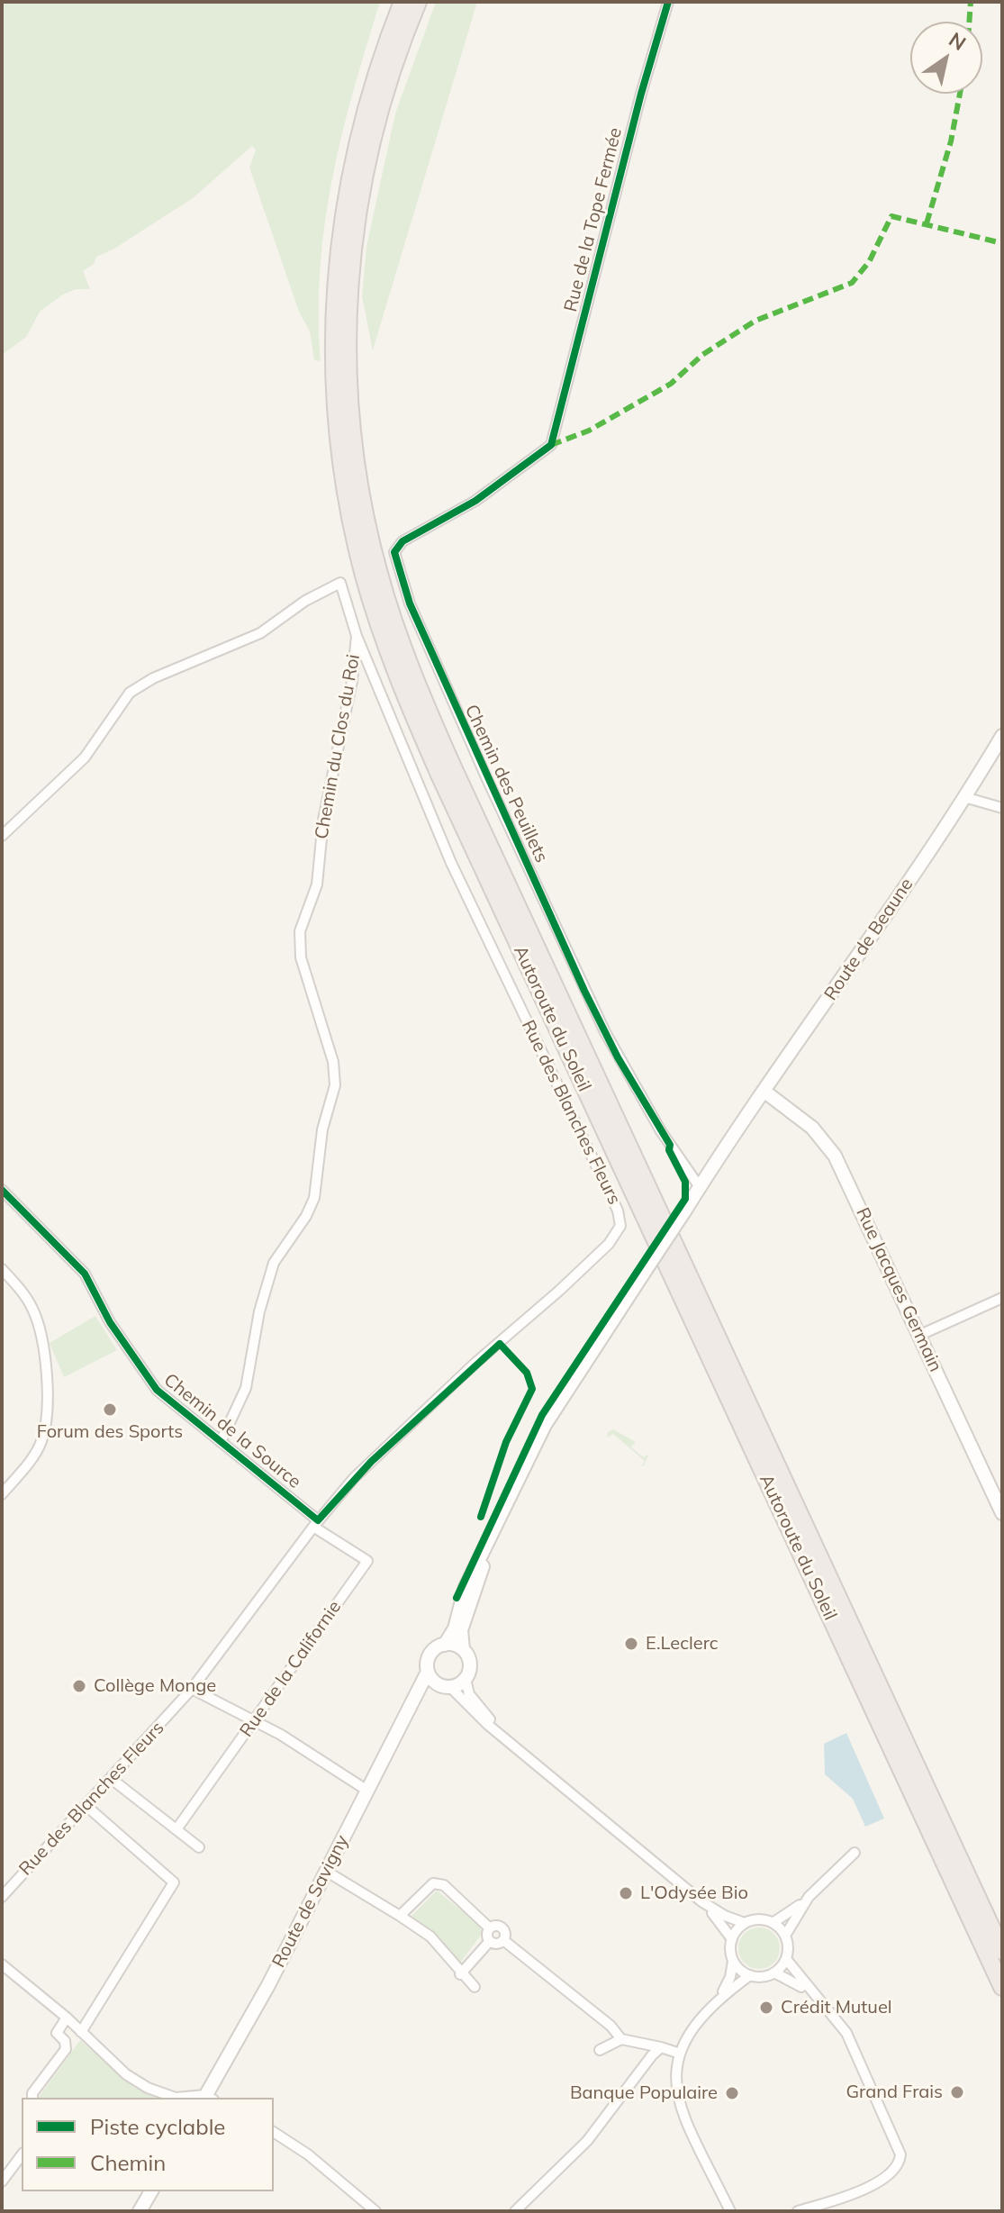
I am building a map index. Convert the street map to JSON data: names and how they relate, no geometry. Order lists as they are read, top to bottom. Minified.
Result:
{"streets":{"highway":["Autoroute du Soleil"],"main road":["Route de Beaune","Rue Jacques Germain","Route de Savigny"],"street":["Rue de la Tope Fermée","Chemin du Clos du Roi","Chemin des Peuillets","Rue des Blanches Fleurs","Chemin de la Source","Rue de la Californie"]},"crossings":[["Rue de la Tope Fermée","Chemin des Peuillets"],["Chemin du Clos du Roi","Rue des Blanches Fleurs"],["Chemin du Clos du Roi","Chemin de la Source"],["Chemin des Peuillets","Route de Beaune"],["Route de Beaune","Rue Jacques Germain"],["Rue des Blanches Fleurs","Chemin de la Source"],["Rue des Blanches Fleurs","Rue de la Californie"],["Chemin de la Source","Rue de la Californie"]],"places":["Forum des Sports","E.Leclerc","Collège Monge","L'Odysée Bio","Crédit Mutuel","Grand Frais","Banque Populaire"],"legend":["Piste cyclable","Chemin"],"north":"top right"}
